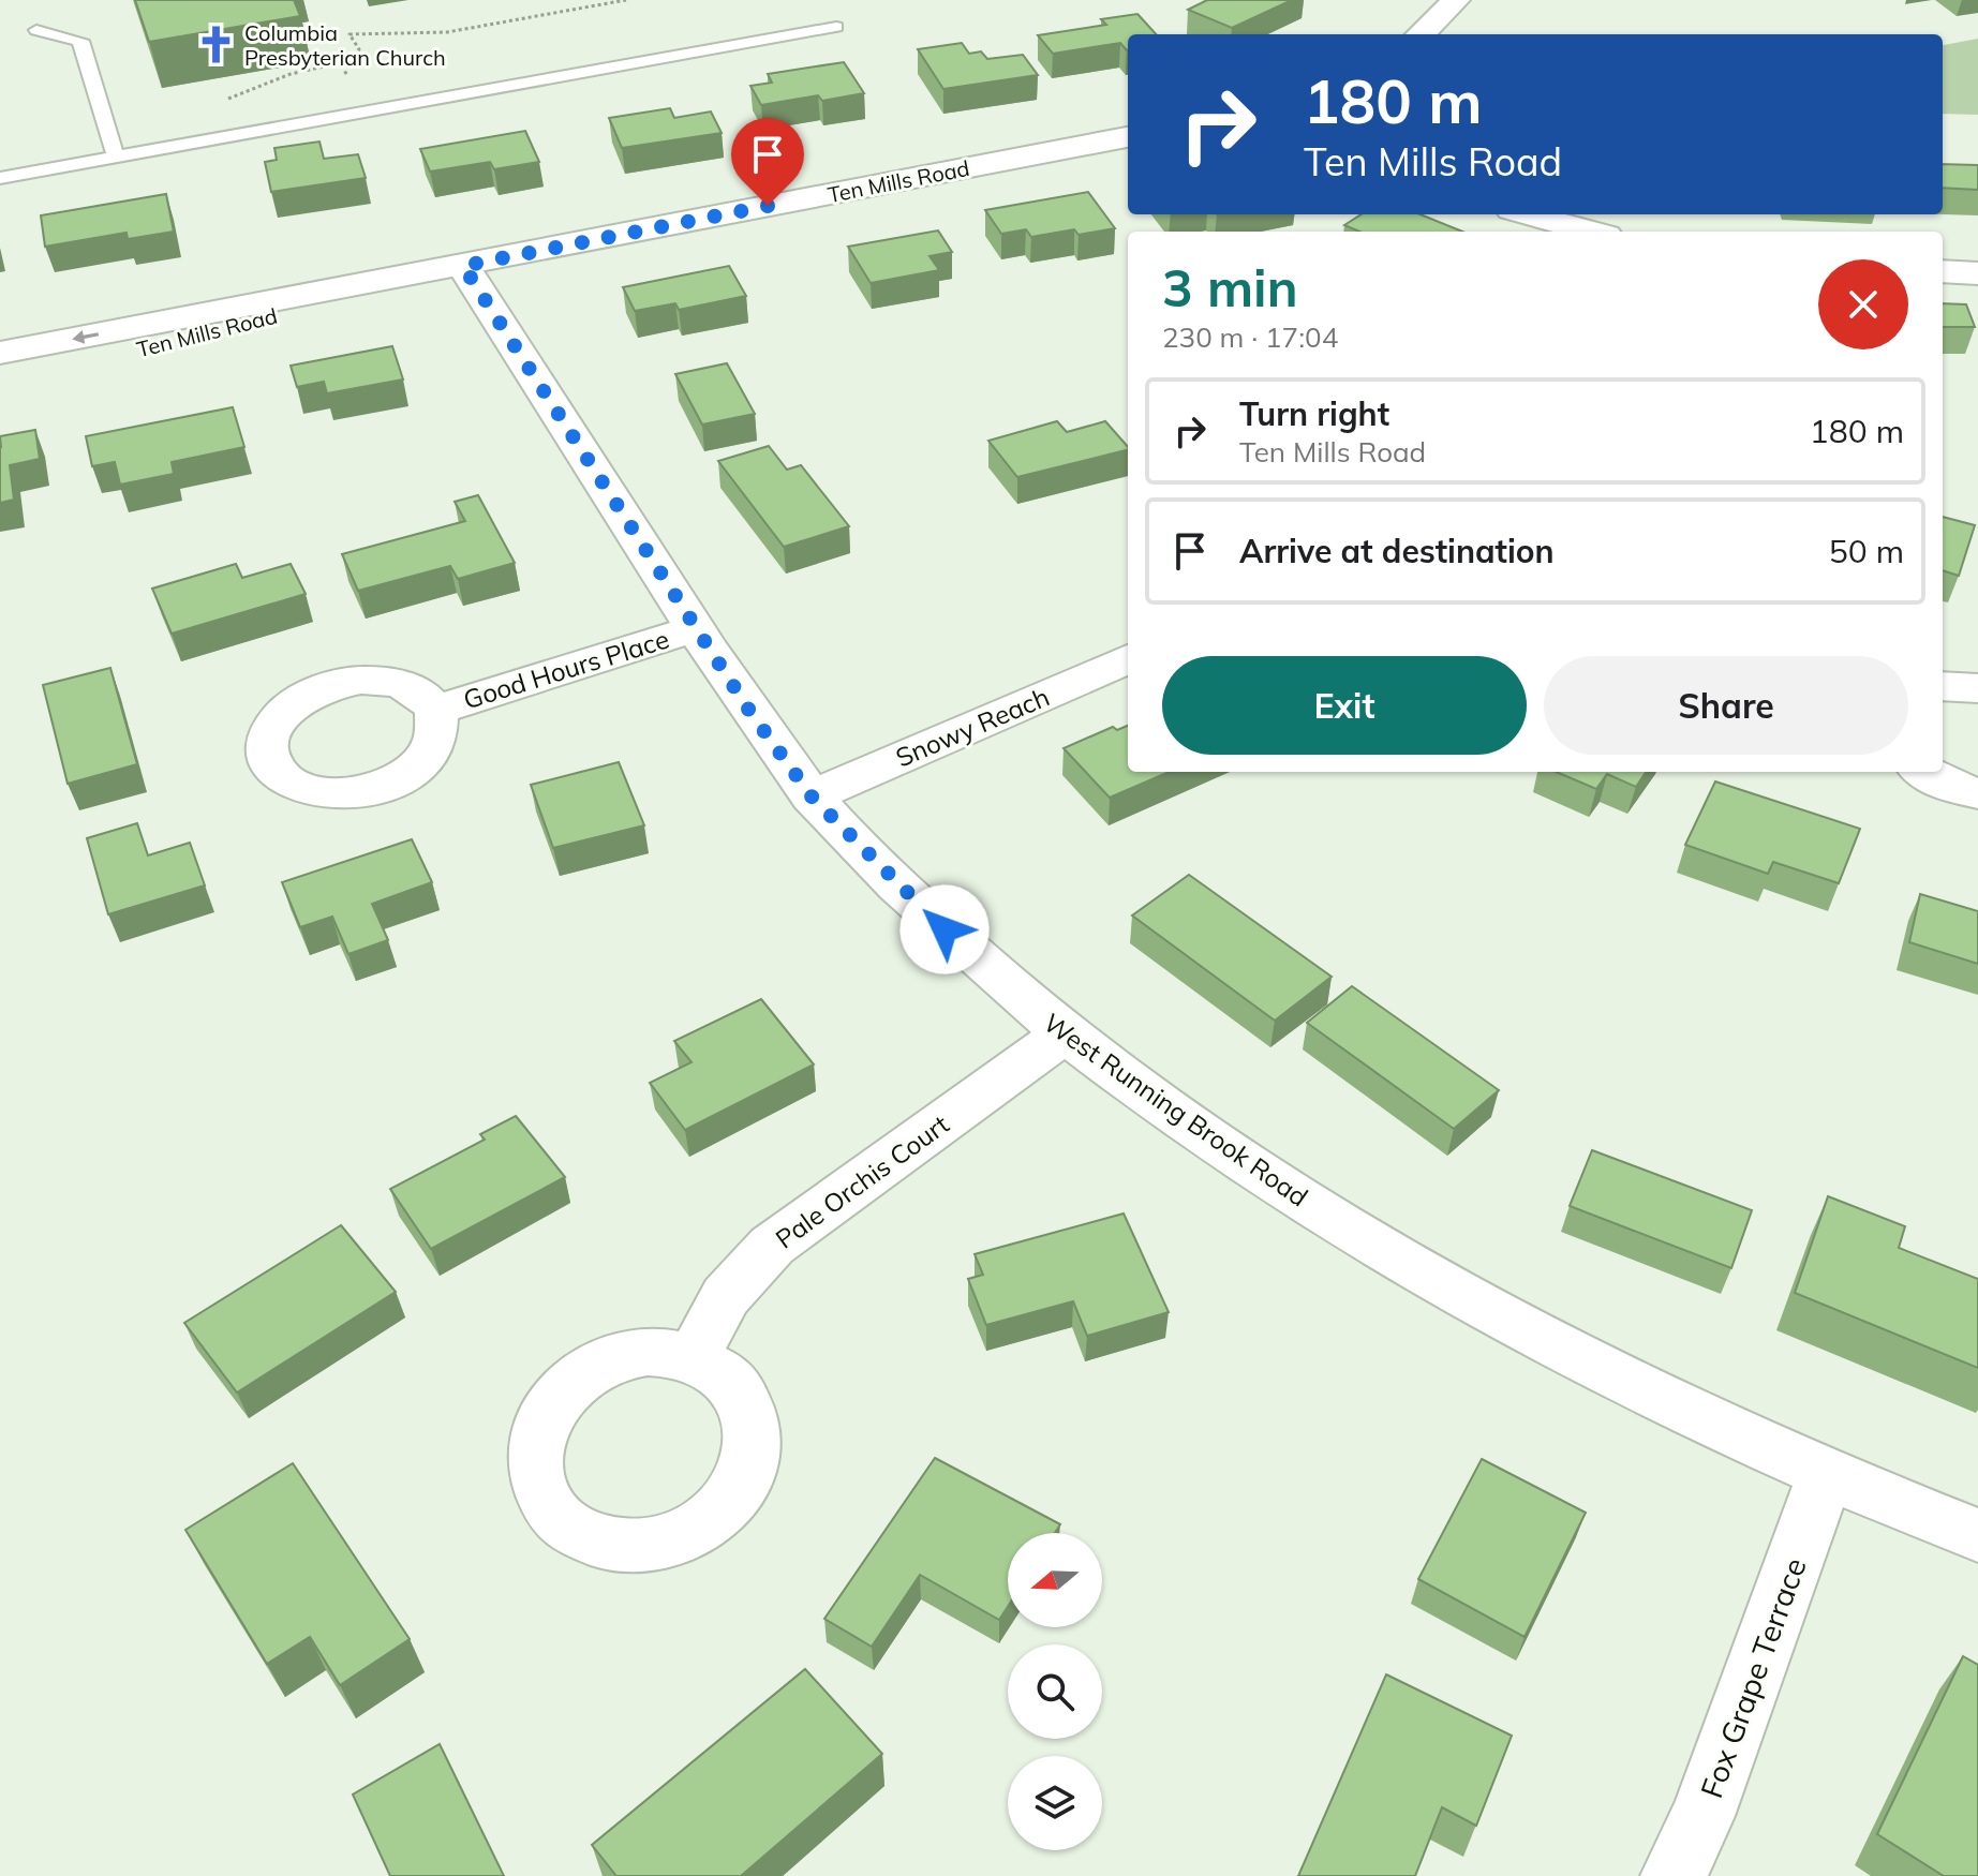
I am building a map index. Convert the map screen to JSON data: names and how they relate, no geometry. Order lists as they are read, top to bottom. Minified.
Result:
{"streets":{"street":["Ten Mills Road","Good Hours Place","Snowy Reach","West Running Brook Road","Pale Orchis Court","Fox Grape Terrace"]},"crossings":[["Ten Mills Road","West Running Brook Road"],["Good Hours Place","West Running Brook Road"],["Snowy Reach","West Running Brook Road"],["West Running Brook Road","Pale Orchis Court"],["West Running Brook Road","Fox Grape Terrace"]],"places":{"church":["Columbia Presbyterian Church"]},"north":"left","page":{"turn":["180 m","Ten Mills Road"],"heading":["3 min","230 m · 17:04"],"list":[{"name":"Turn right","note":"Ten Mills Road","value":"180 m"},{"name":"Arrive at destination","value":"50 m"}],"buttons":["Exit","Share"]}}
